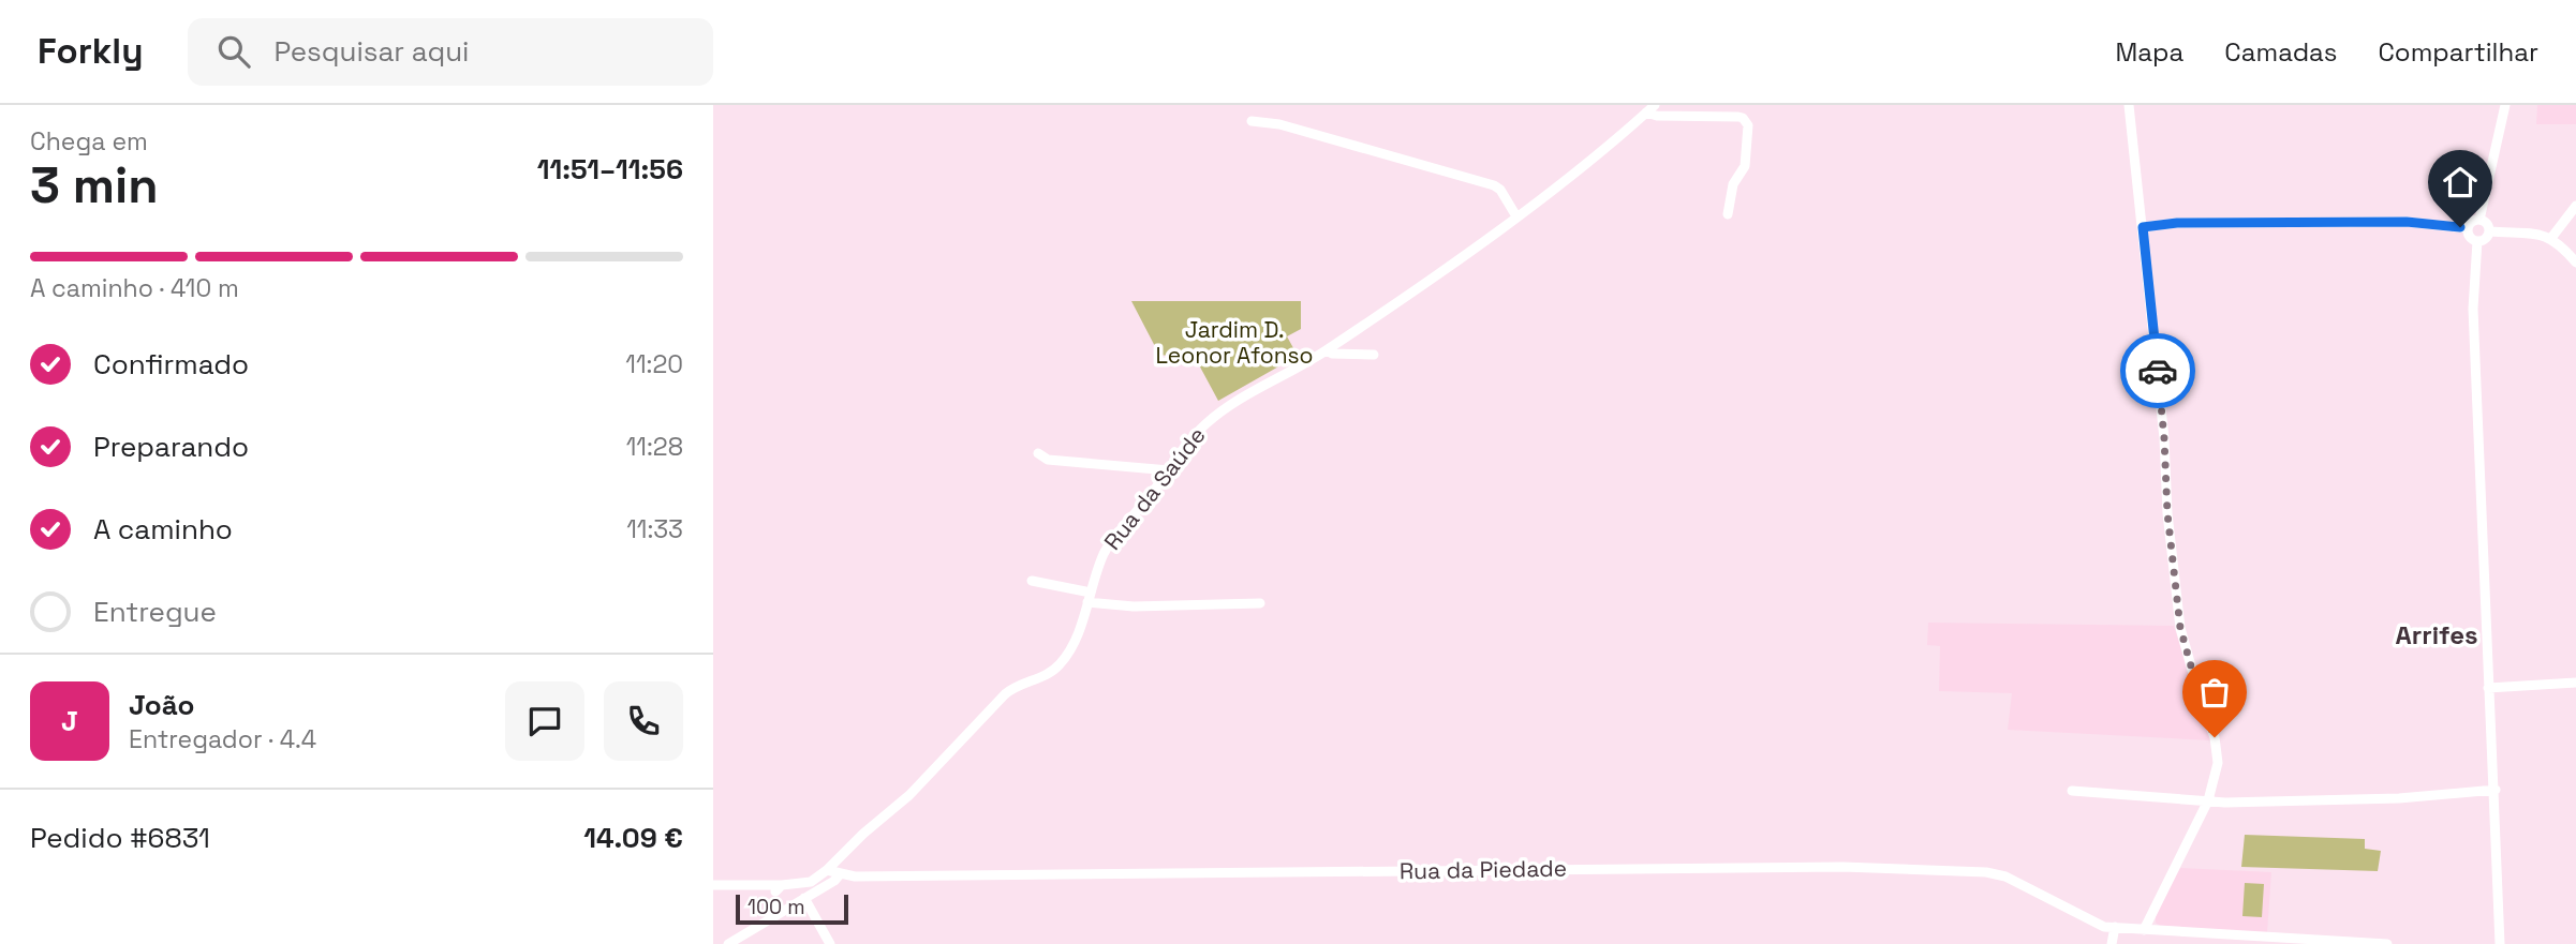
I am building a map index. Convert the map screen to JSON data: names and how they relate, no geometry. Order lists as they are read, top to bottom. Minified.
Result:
{"streets":{"street":["Rua da Saúde","Rua da Piedade"]},"crossings":[["Rua da Saúde","Rua da Piedade"]],"districts":["Arrifes"],"parks":["Jardim D. Leonor Afonso"],"scale_bar":"100 m","page":{"header":"Forkly","search":"Pesquisar aqui","nav":["Mapa","Camadas","Compartilhar"],"heading":["3 min","Chega em","11:51–11:56"],"panel":["João","Entregador · 4.4","Pedido #6831","14.09 €"],"bar":"A caminho · 410 m","list":[["Confirmado","11:20"],["Preparando","11:28"],["A caminho","11:33"],"Entregue"],"round":"J","scale":"100 m"}}
